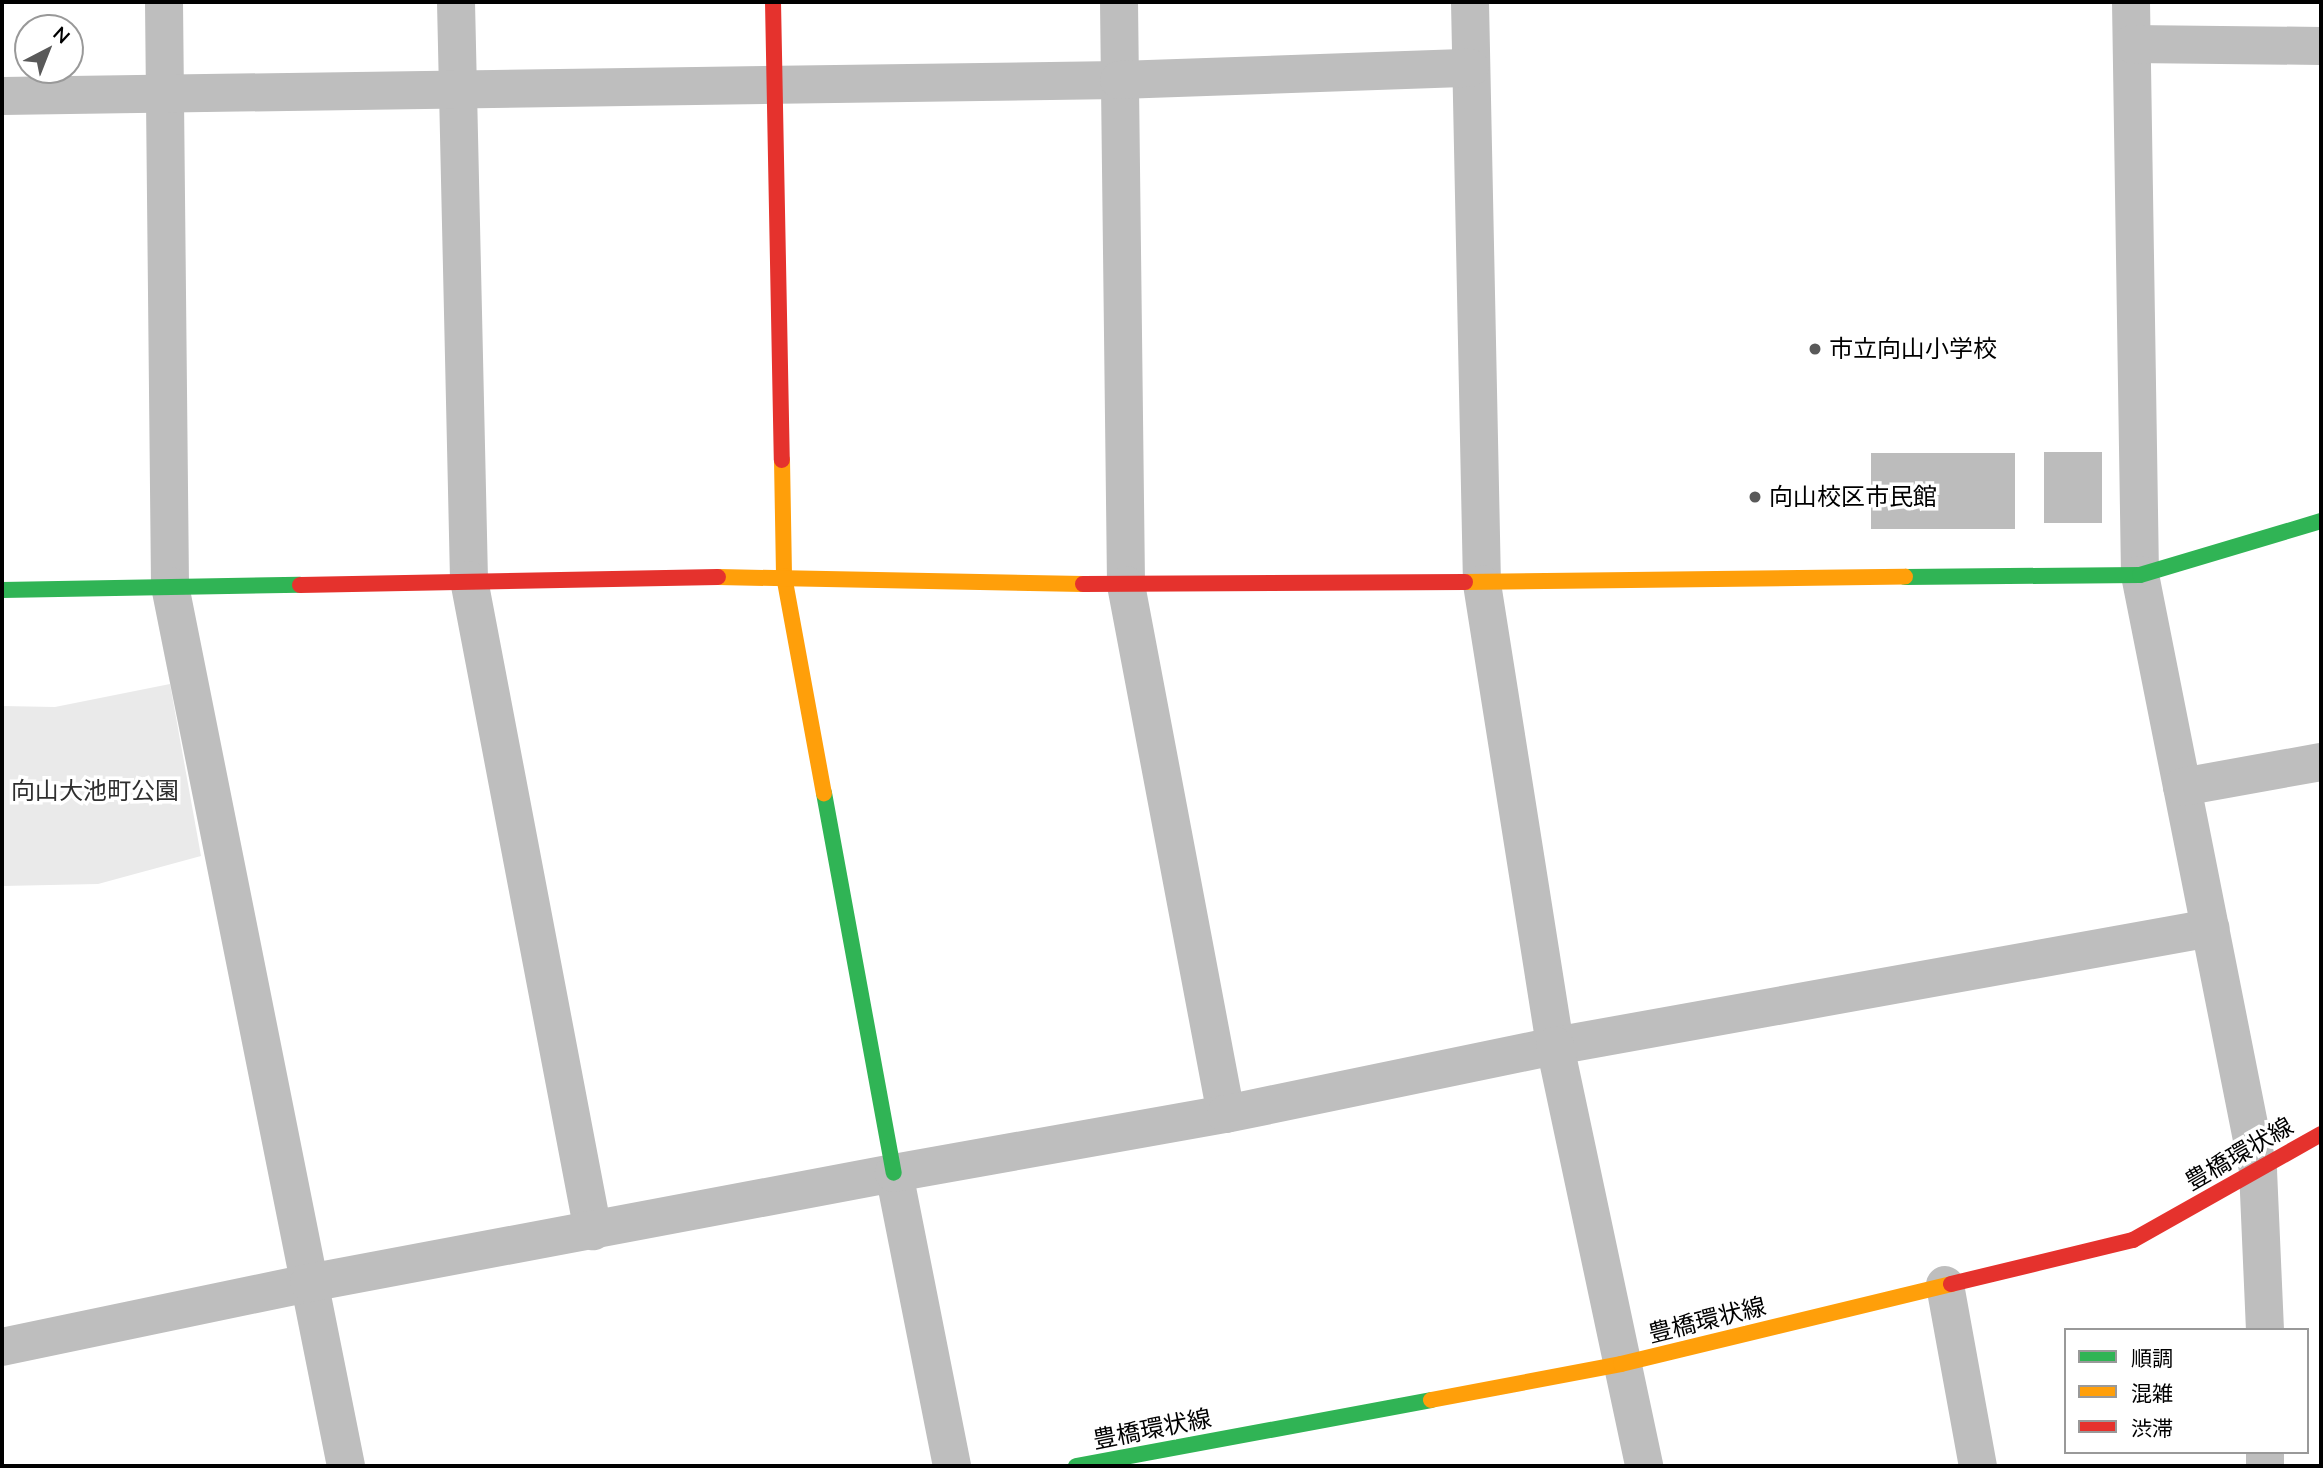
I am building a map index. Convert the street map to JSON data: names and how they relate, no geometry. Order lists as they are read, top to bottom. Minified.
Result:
{"streets":{"street":["豊橋環状線"]},"parks":["向山大池町公園"],"places":["市立向山小学校","向山校区市民館"],"legend":["順調","混雑","渋滞"],"north":"top right"}
